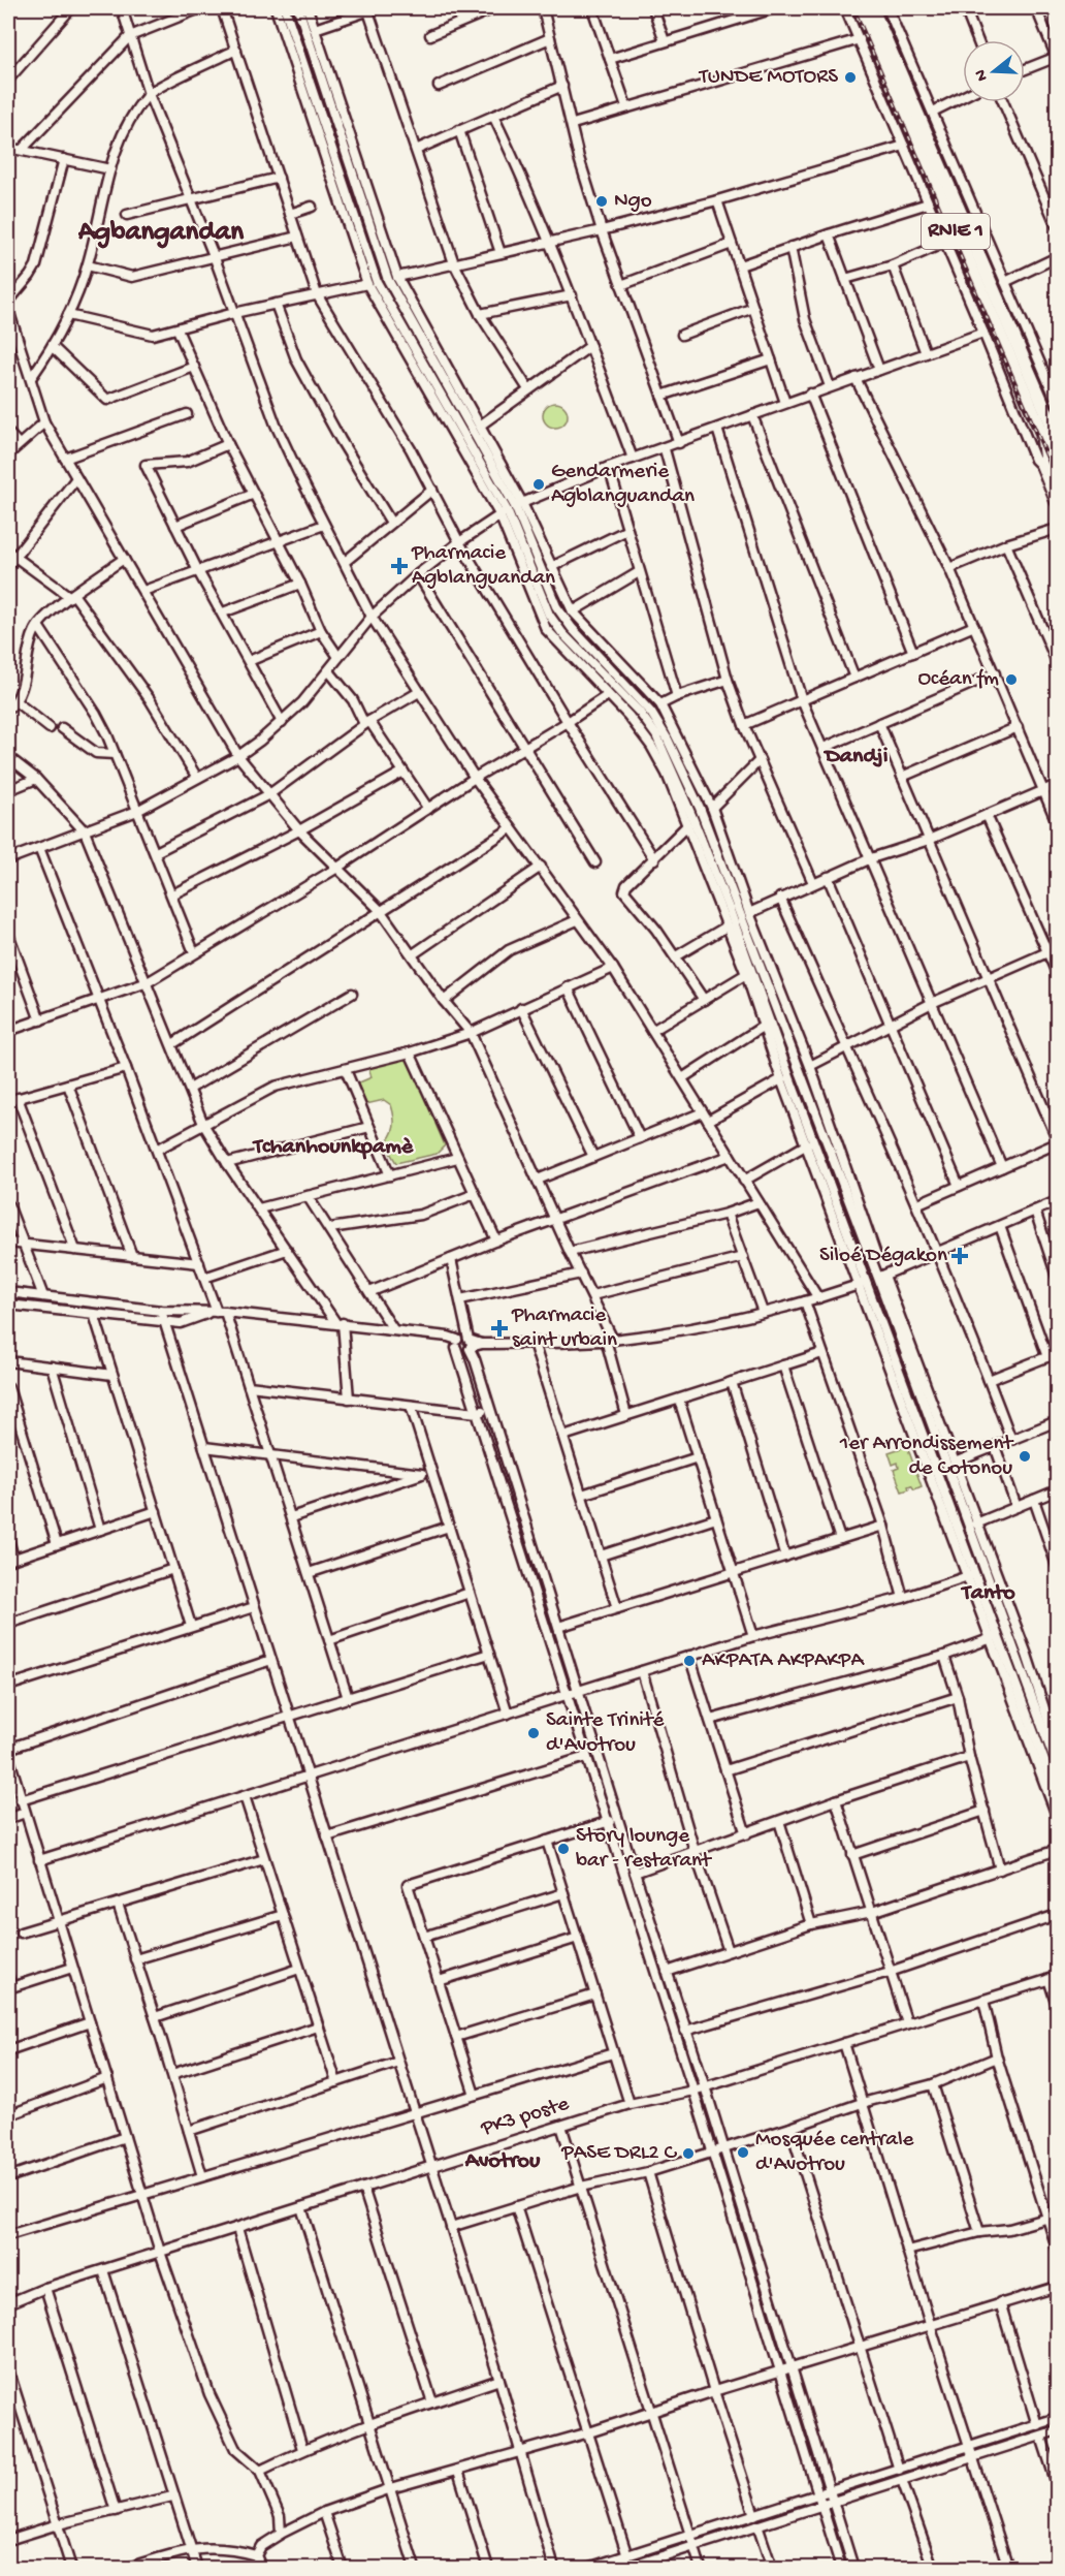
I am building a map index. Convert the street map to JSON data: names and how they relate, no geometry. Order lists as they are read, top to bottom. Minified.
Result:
{"streets":{"highway":["RNIE 1"],"street":["PK3 poste"]},"districts":["Agbangandan","Dandji","Tchanhounkpamè","Tanto","Avotrou"],"places":{"other":["TUNDE MOTORS","Ngo","Gendarmerie Agblanguandan","Océan fm","1er Arrondissement de Cotonou","AKPATA AKPAKPA","Sainte Trinité d'Avotrou","Story lounge bar - restarant","Mosquée centrale d'Avotrou","PASE DRL2 C"],"health":["Pharmacie Agblanguandan","Siloé Dégakon","Pharmacie saint urbain"]},"north":"left"}
